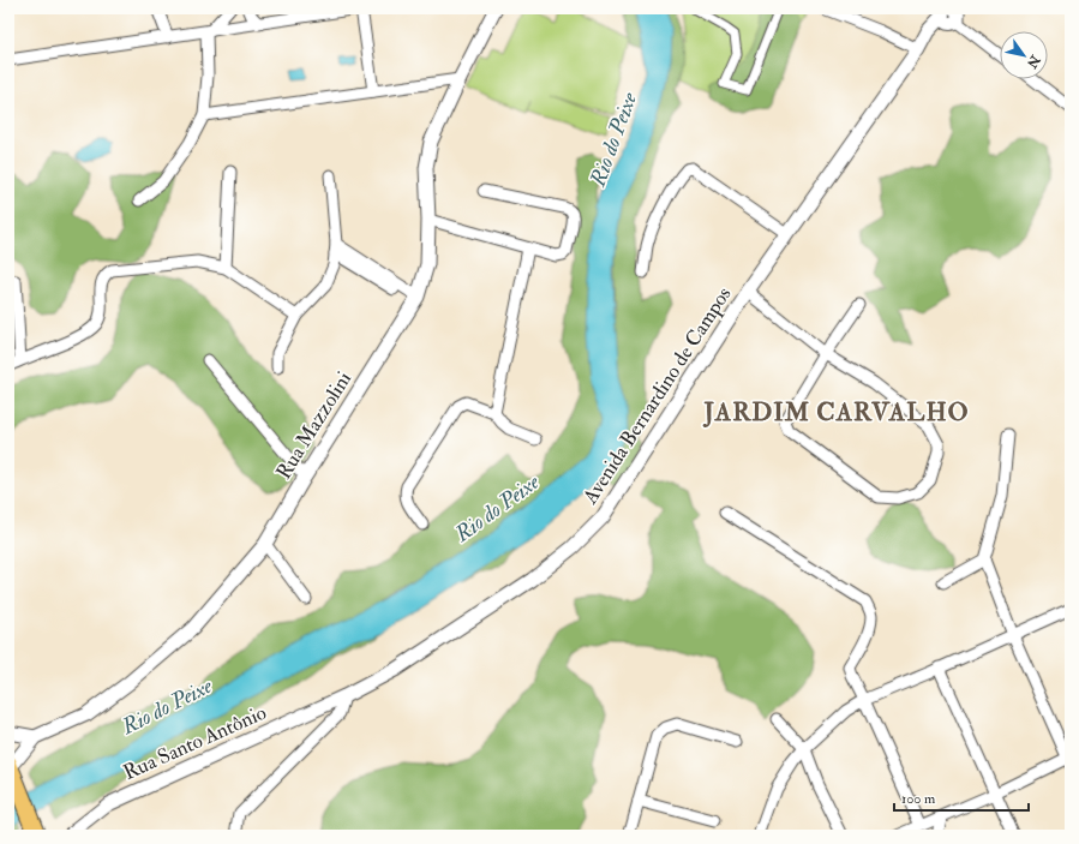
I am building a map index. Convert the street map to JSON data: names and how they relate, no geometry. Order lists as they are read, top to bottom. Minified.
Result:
{"streets":{"street":["Avenida Bernardino de Campos","Rua Mazzolini","Rua Santo Antônio"]},"crossings":[["Avenida Bernardino de Campos","Rua Santo Antônio"]],"districts":["JARDIM CARVALHO"],"water":["Rio do Peixe"],"scale_bar":"100 m","north":"bottom right"}
